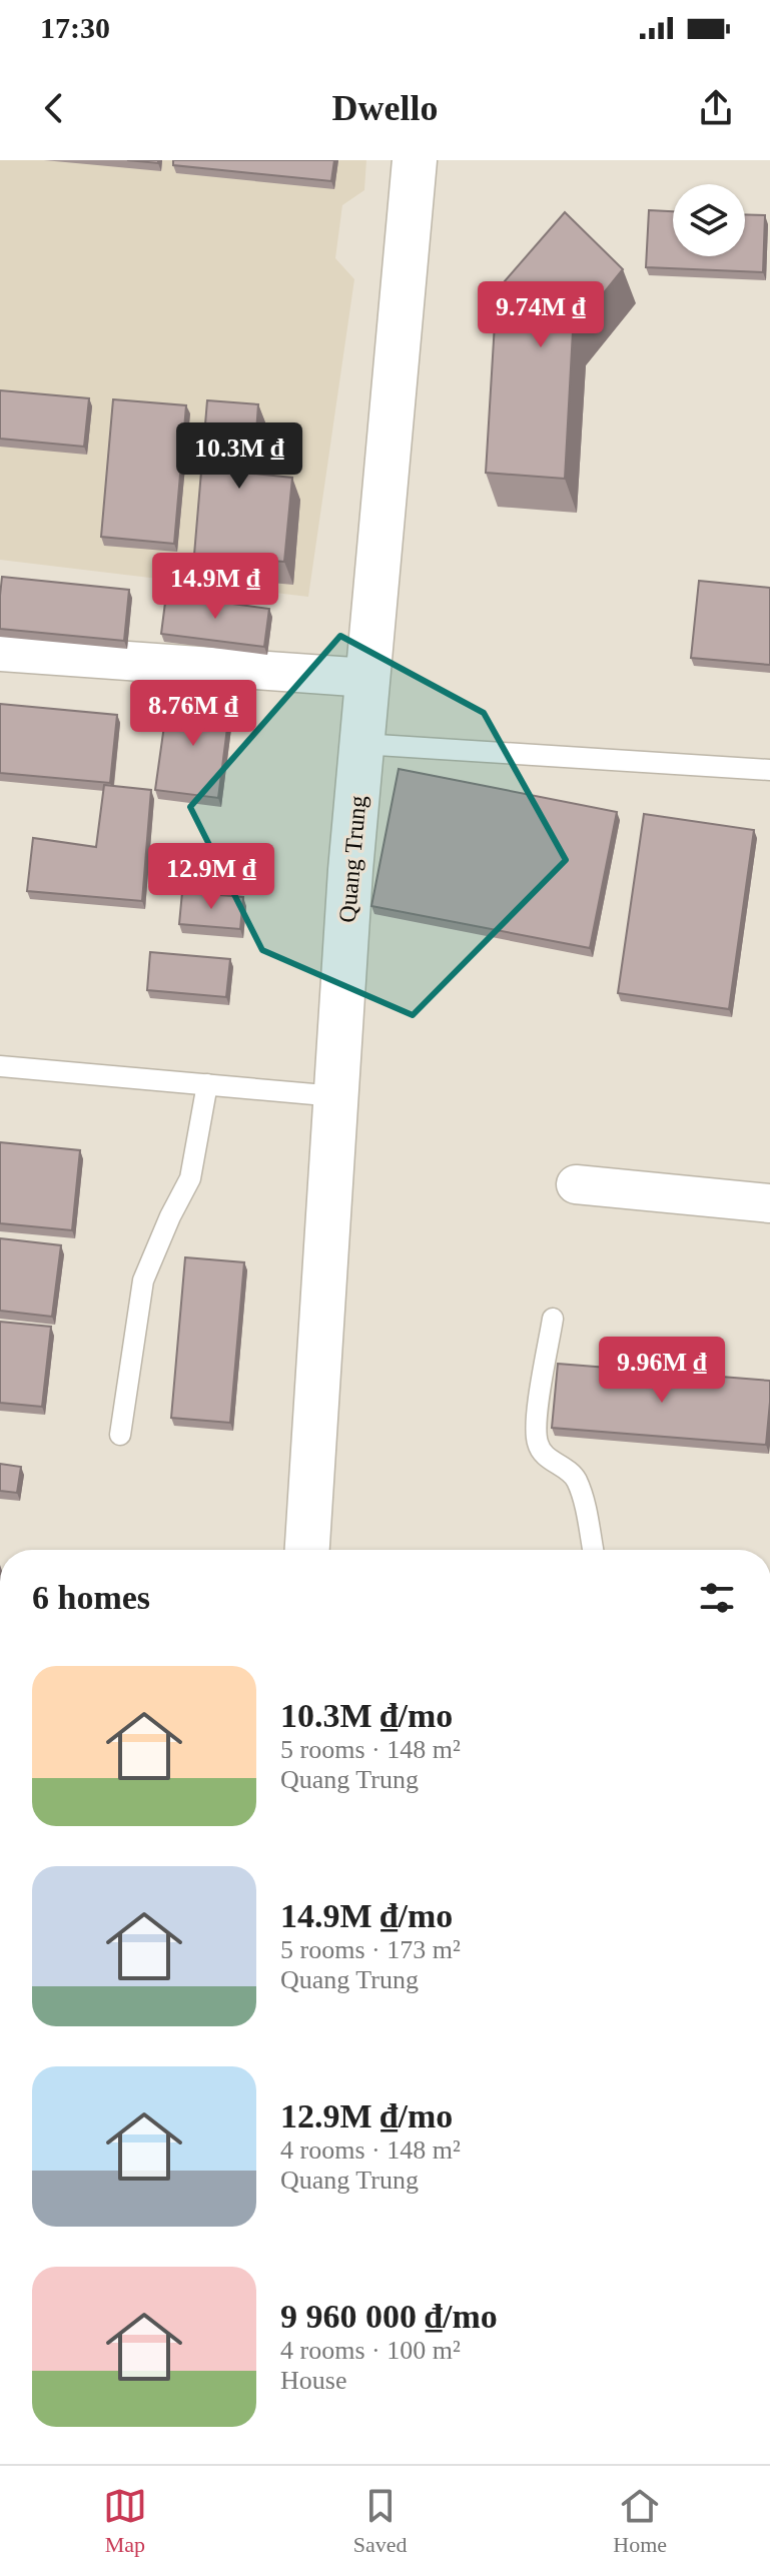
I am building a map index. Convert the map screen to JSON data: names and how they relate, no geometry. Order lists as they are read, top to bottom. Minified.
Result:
{"streets":{"street":["Quang Trung"]},"page":{"status":"17:30","header":"Dwello","price":["9.74M ₫","10.3M ₫","14.9M ₫","8.76M ₫","12.9M ₫","9.96M ₫"],"heading":"6 homes","list":[{"name":"10.3M ₫/mo","note":"5 rooms · 148 m² · Quang Trung"},{"name":"14.9M ₫/mo","note":"5 rooms · 173 m² · Quang Trung"},{"name":"12.9M ₫/mo","note":"4 rooms · 148 m² · Quang Trung"},{"name":"9 960 000 ₫/mo","note":"4 rooms · 100 m² · House"}],"tabs":["Map","Saved","Home"]}}
